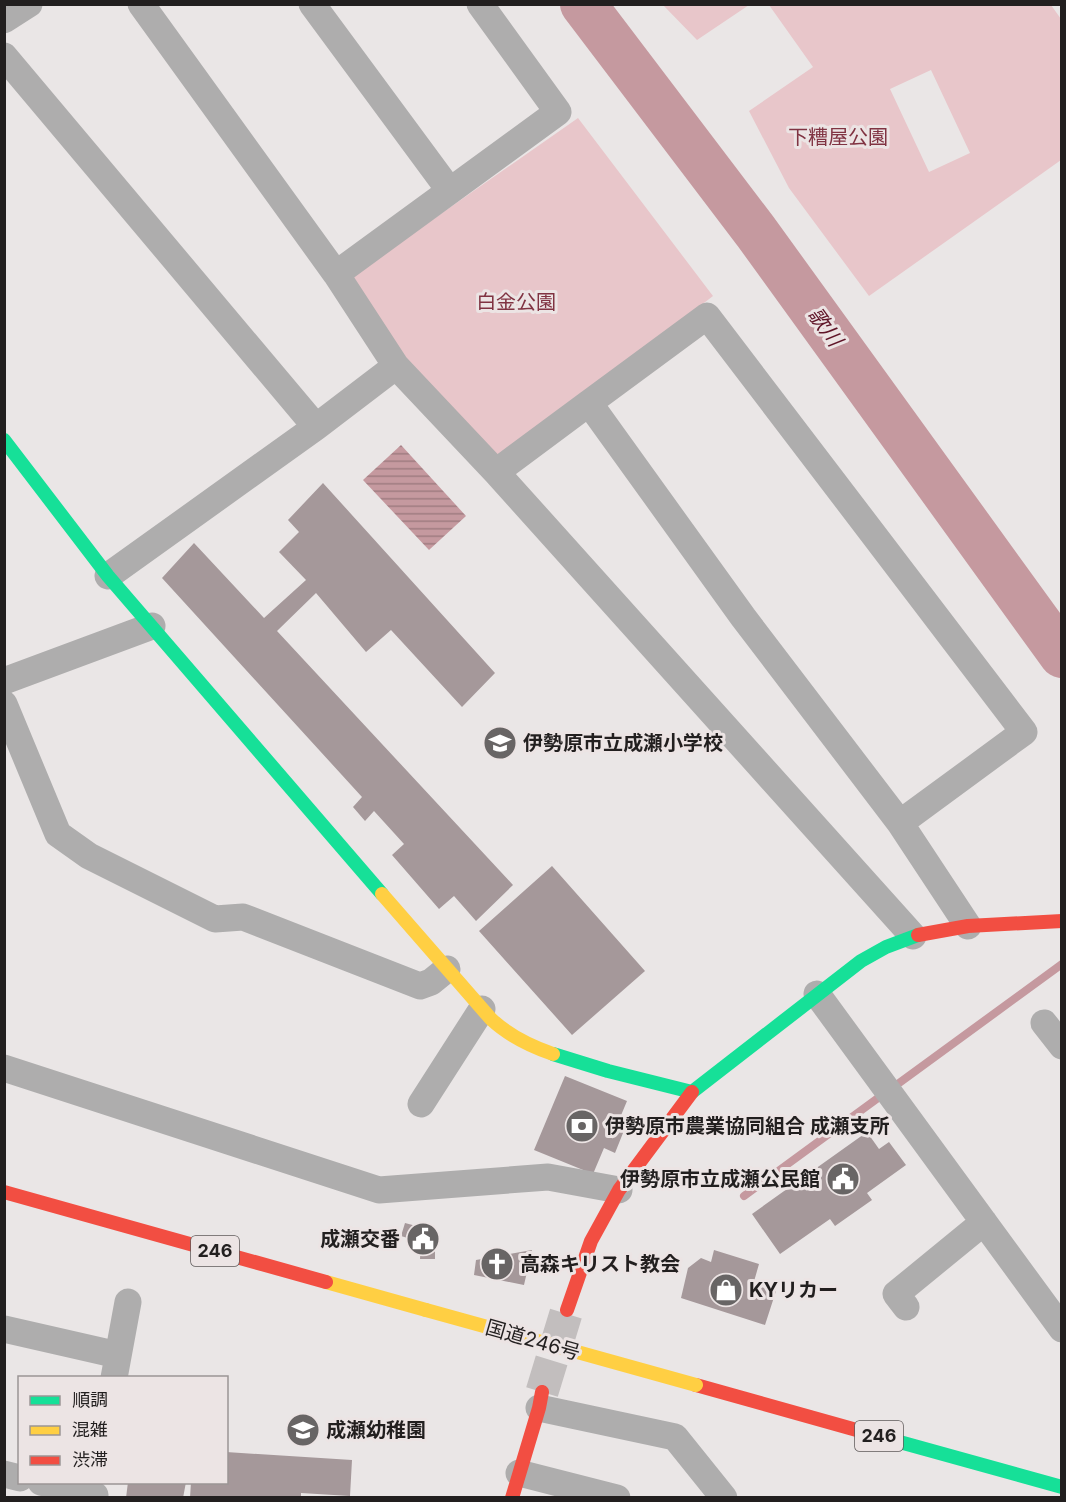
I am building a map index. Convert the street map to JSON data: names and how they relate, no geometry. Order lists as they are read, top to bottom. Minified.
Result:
{"streets":{"main road":["246","国道246号"]},"water":["歌川"],"parks":["下糟屋公園","白金公園"],"places":{"school or university":["伊勢原市立成瀬小学校","成瀬幼稚園"],"bank":["伊勢原市農業協同組合 成瀬支所"],"public building":["伊勢原市立成瀬公民館","成瀬交番"],"church":["高森キリスト教会"],"shop":["KYリカー"]},"legend":["順調","混雑","渋滞"]}
